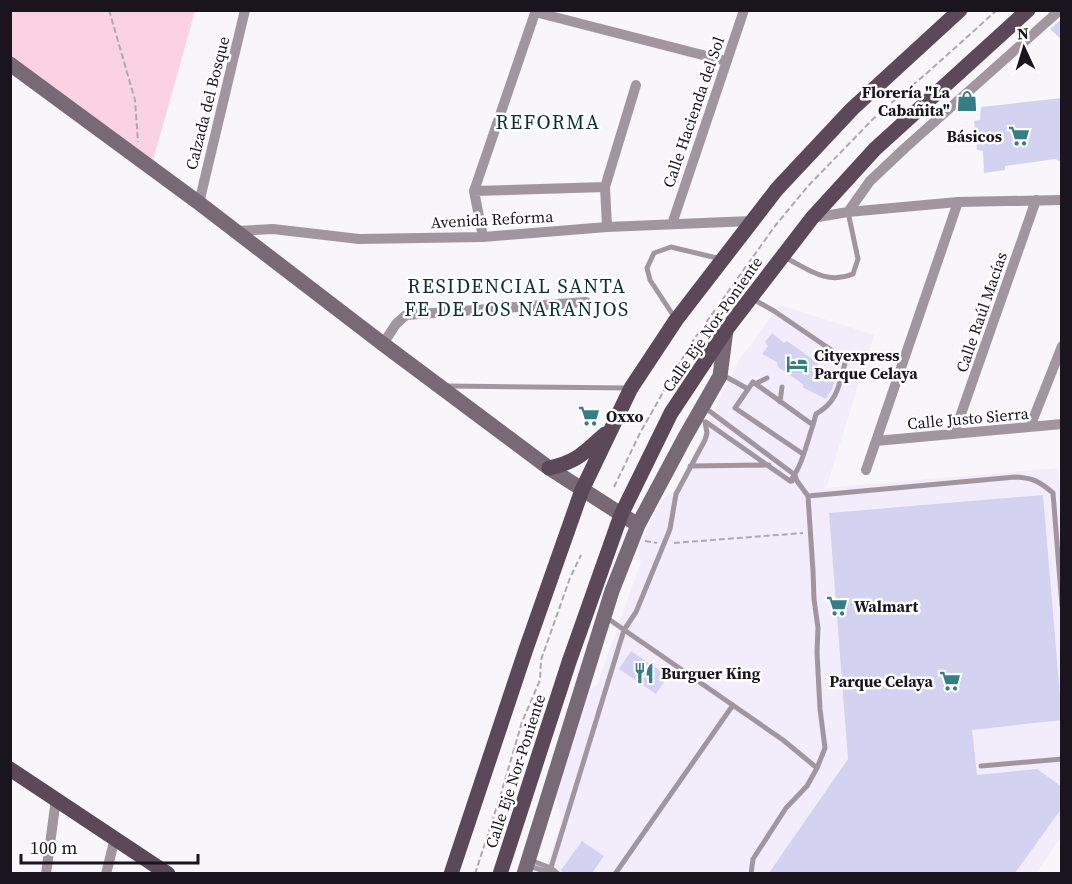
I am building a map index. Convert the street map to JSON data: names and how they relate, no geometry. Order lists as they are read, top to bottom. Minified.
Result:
{"streets":{"main road":["Calle Eje Nor-Poniente"],"street":["Calzada del Bosque","Calle Hacienda del Sol","Avenida Reforma","Calle Raúl Macías","Calle Justo Sierra"]},"crossings":[["Calle Hacienda del Sol","Avenida Reforma"],["Avenida Reforma","Calle Eje Nor-Poniente"],["Calle Raúl Macías","Calle Justo Sierra"]],"districts":["REFORMA","RESIDENCIAL SANTA FE DE LOS NARANJOS"],"places":{"shop":["Florería \"La Cabañita\""],"supermarket":["Básicos","Oxxo","Walmart","Parque Celaya"],"hotel":["Cityexpress Parque Celaya"],"restaurant":["Burguer King"]},"scale_bar":"100 m","north":"top"}
